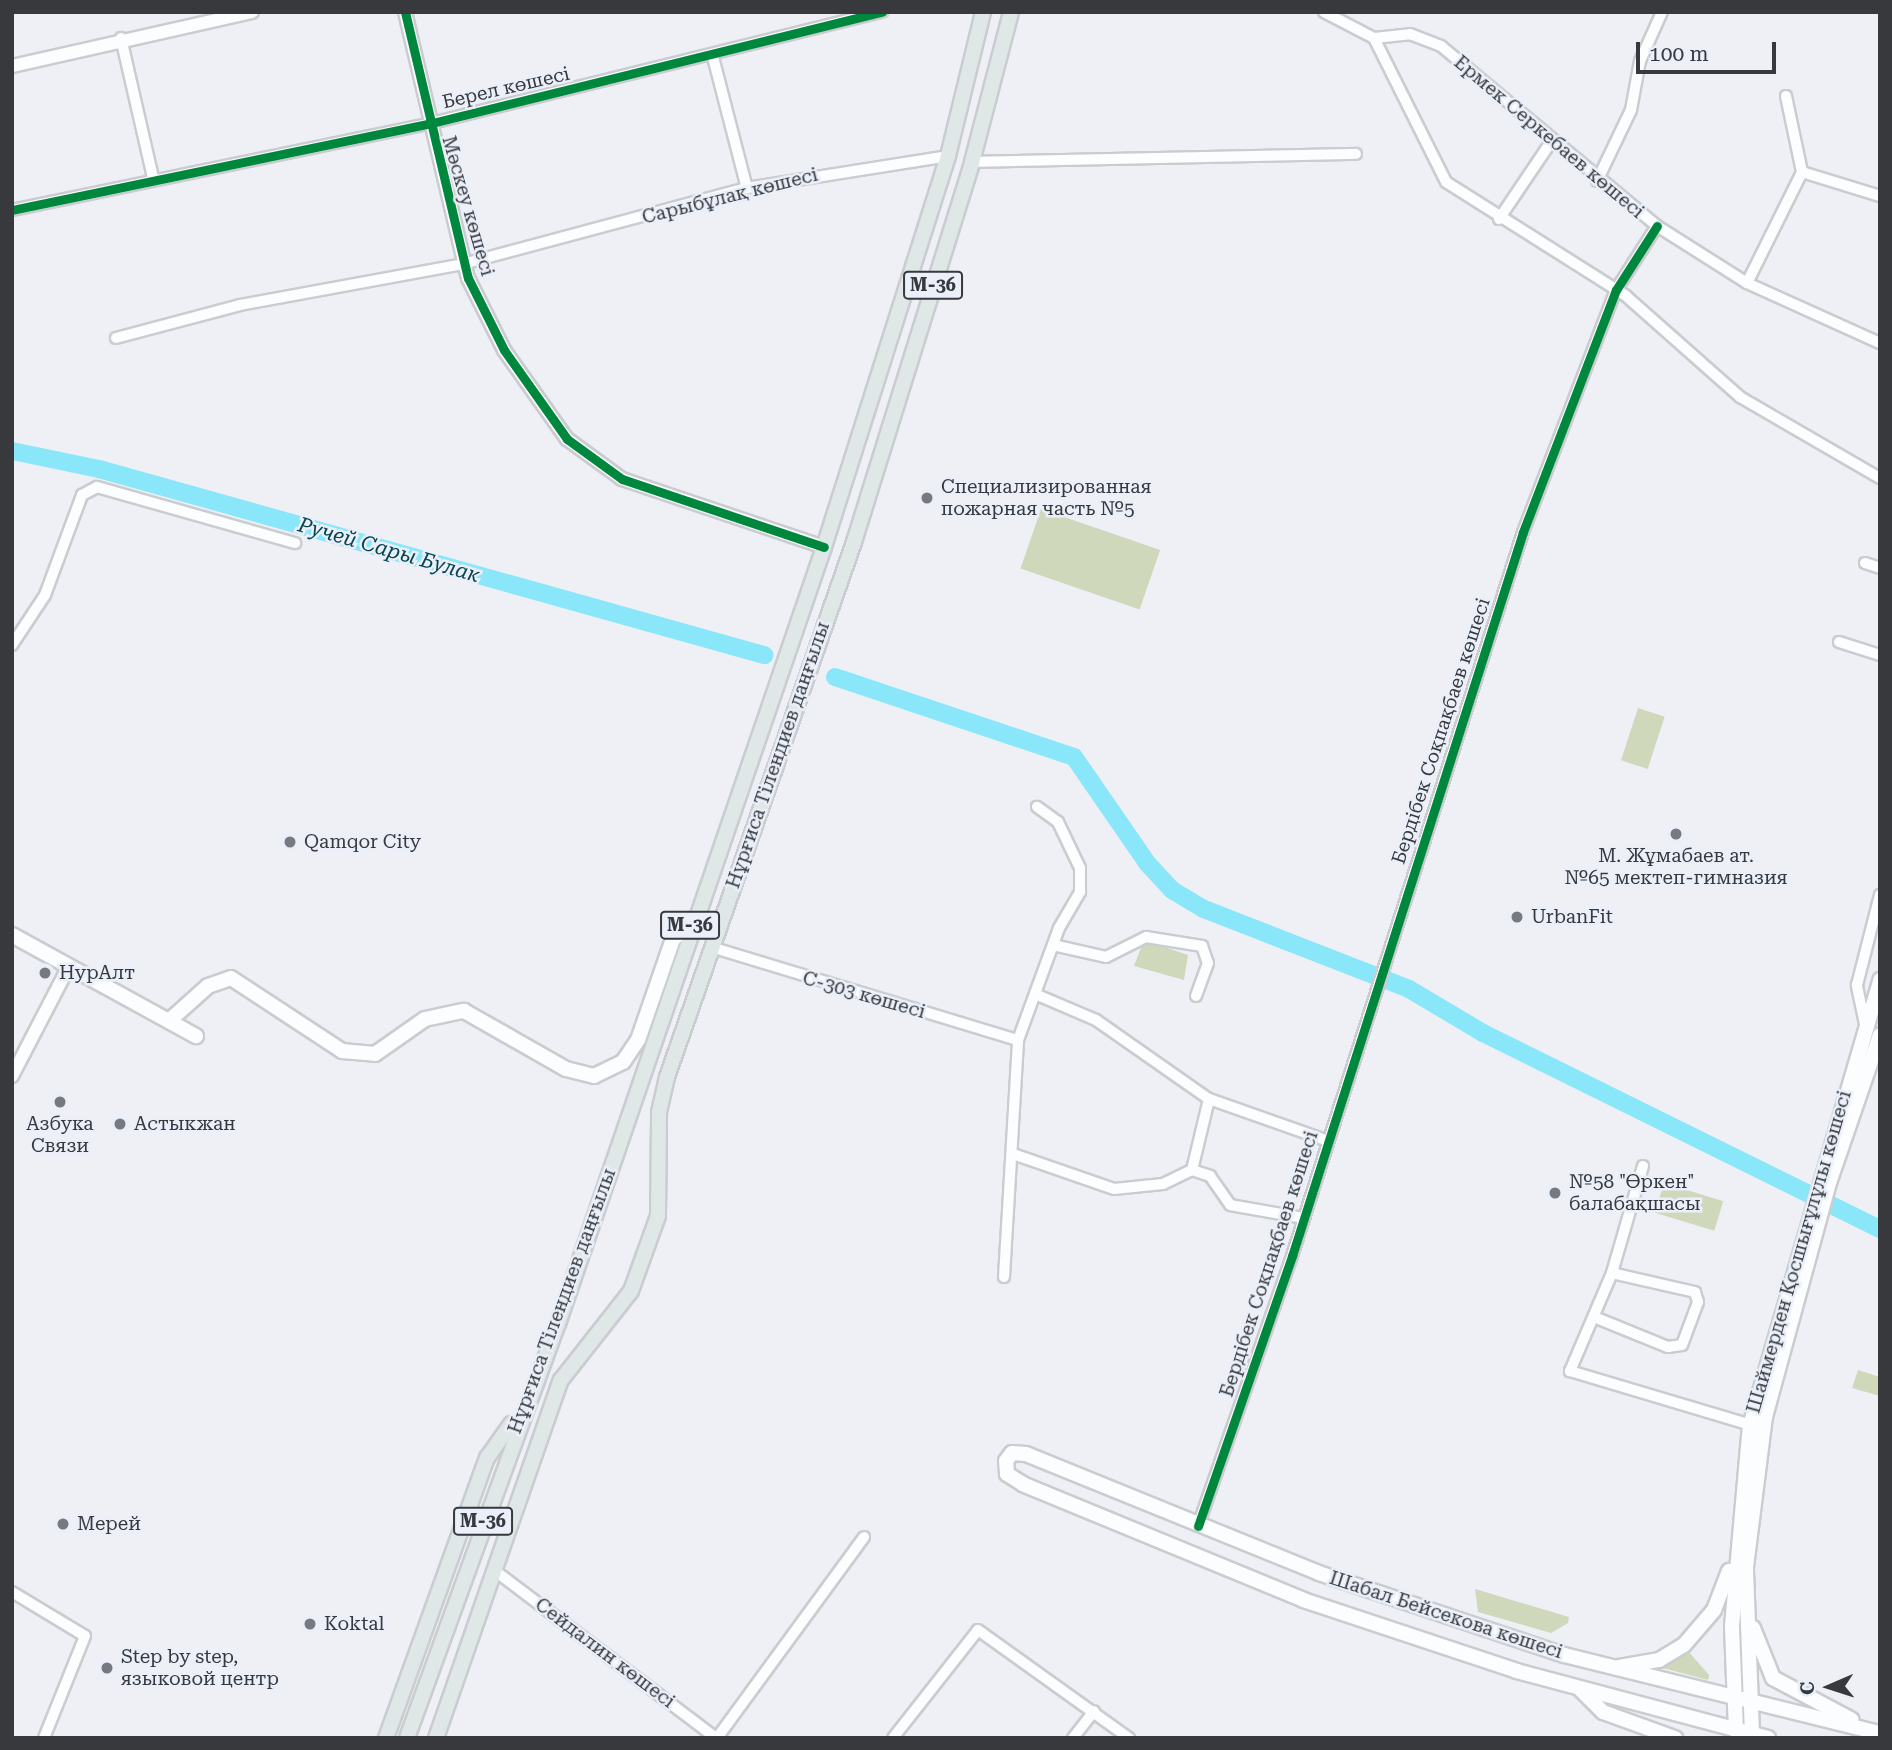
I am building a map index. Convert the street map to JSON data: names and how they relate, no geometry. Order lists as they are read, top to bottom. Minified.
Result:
{"streets":{"main road":["Сарыбұлақ көшесі","Мәскеу көшесі","M-36","Нұрғиса Тілендиев даңғылы","Шаймерден Қосшығұлұлы көшесі","Шабал Бейсекова көшесі"],"street":["Берел көшесі","Ермек Серкебаев көшесі","Бердібек Соқпақбаев көшесі","С-303 көшесі","Сейдалин көшесі"]},"crossings":[["Берел көшесі","Мәскеу көшесі"],["Ермек Серкебаев көшесі","Бердібек Соқпақбаев көшесі"],["Сарыбұлақ көшесі","Мәскеу көшесі"],["Сарыбұлақ көшесі","M-36"],["Мәскеу көшесі","M-36"],["Мәскеу көшесі","Нұрғиса Тілендиев даңғылы"],["M-36","Нұрғиса Тілендиев даңғылы"],["Бердібек Соқпақбаев көшесі","Шабал Бейсекова көшесі"],["Нұрғиса Тілендиев даңғылы","С-303 көшесі"],["Нұрғиса Тілендиев даңғылы","Сейдалин көшесі"],["Шаймерден Қосшығұлұлы көшесі","Шабал Бейсекова көшесі"]],"water":["Ручей Сары Булак"],"places":["Специализированная пожарная часть №5","М. Жұмабаев ат. №65 мектеп-гимназия","Qamqor City","UrbanFit","НурАлт","Азбука Связи","Астыкжан","№58 \"Өркен\" балабақшасы","Мерей","Koktal","Step by step, языковой центр"],"scale_bar":"100 m","north":"left"}
